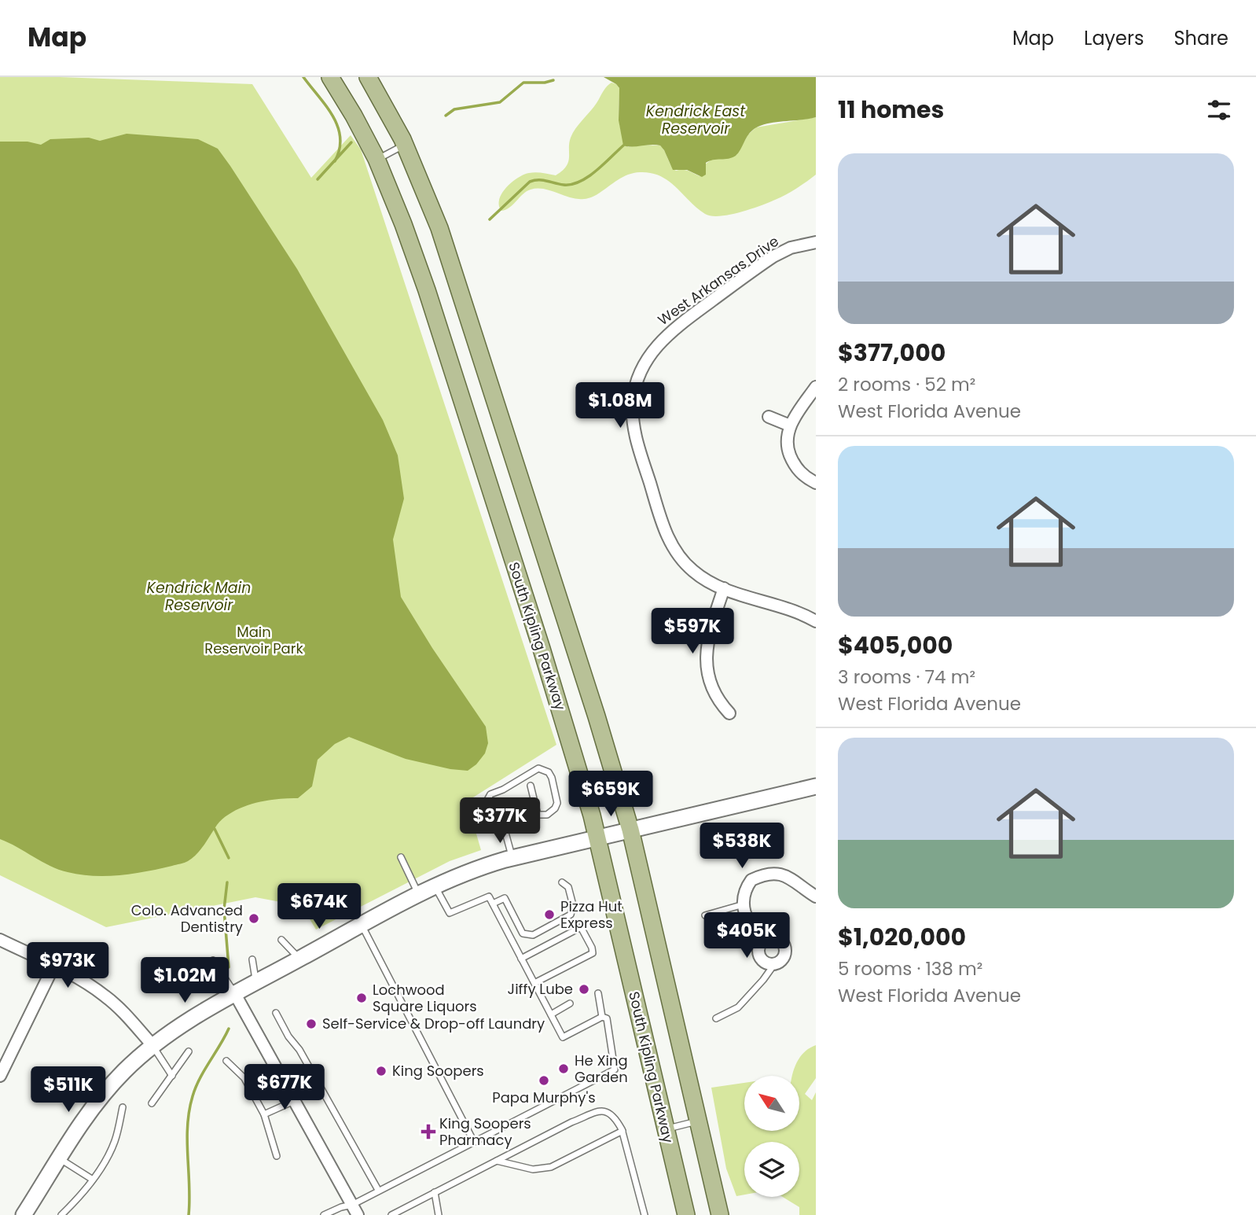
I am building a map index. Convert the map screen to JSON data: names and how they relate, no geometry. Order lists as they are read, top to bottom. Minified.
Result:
{"streets":{"main road":["South Kipling Parkway"],"street":["West Arkansas Drive"]},"water":["Kendrick East Reservoir","Kendrick Main Reservoir"],"parks":["Main Reservoir Park"],"places":{"other":["Pizza Hut Express","Colo. Advanced Dentistry","Jiffy Lube","Lochwood Square Liquors","Self-Service & Drop-off Laundry","He Xing Garden","King Soopers","Papa Murphy's"],"health":["King Soopers Pharmacy"]},"north":"top left","page":{"header":"Map","nav":["Map","Layers","Share"],"heading":"11 homes","list":[{"name":"$377,000","note":"2 rooms · 52 m² · West Florida Avenue"},{"name":"$405,000","note":"3 rooms · 74 m² · West Florida Avenue"},{"name":"$1,020,000","note":"5 rooms · 138 m² · West Florida Avenue"}],"price":["$1.08M","$597K","$659K","$377K","$538K","$674K","$405K","$973K","$1.02M","$677K","$511K"]}}
